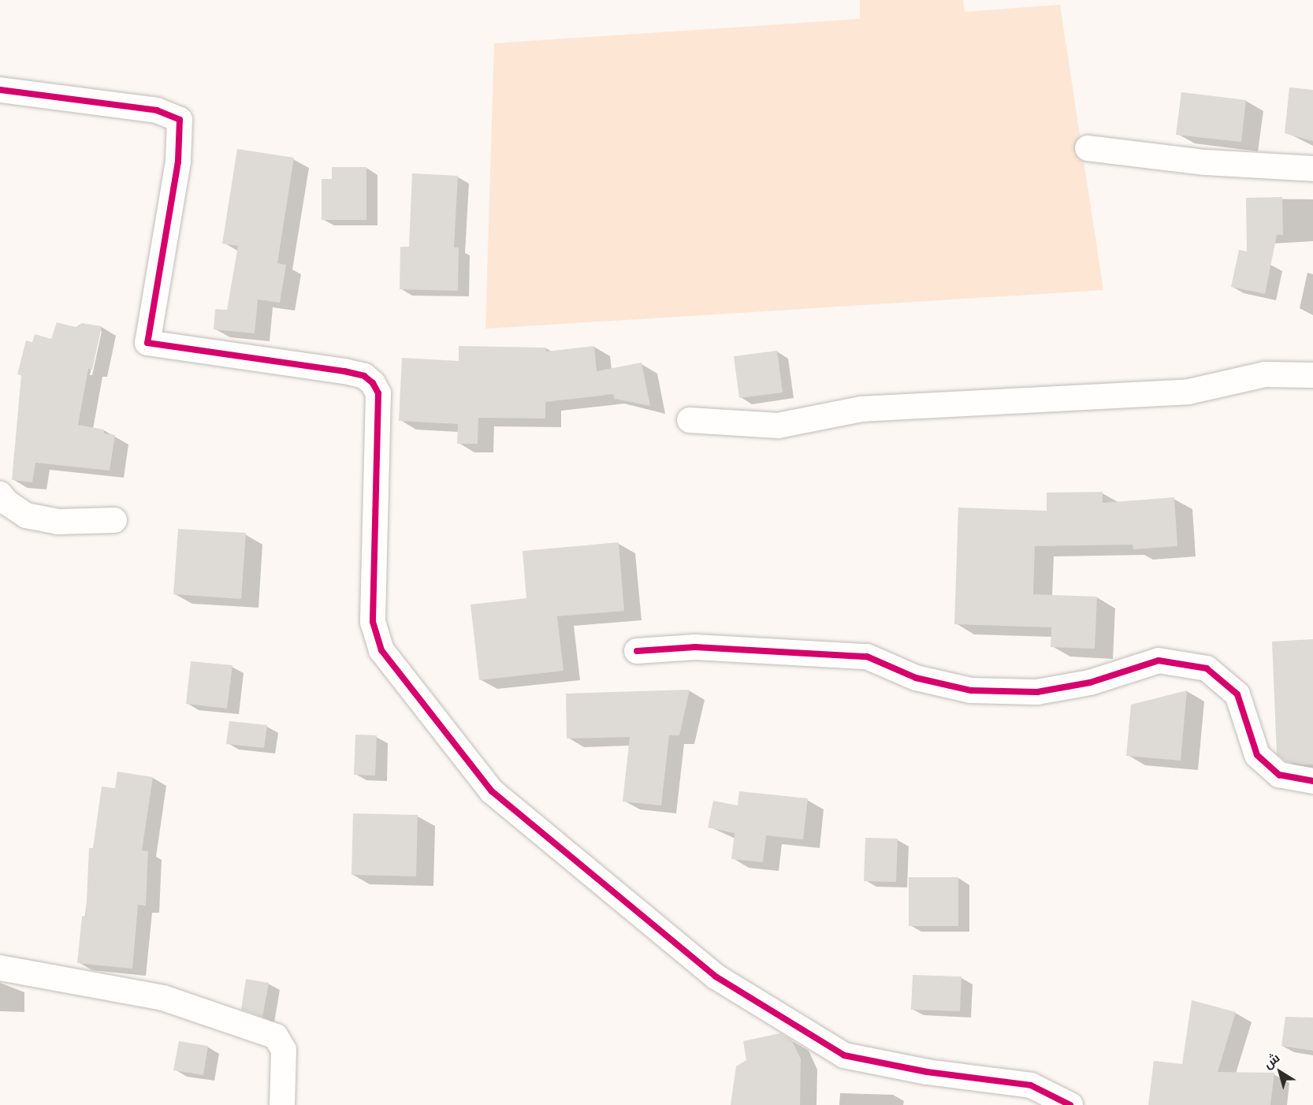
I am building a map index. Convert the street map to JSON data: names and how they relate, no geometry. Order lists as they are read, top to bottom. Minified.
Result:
{"north":"top left"}
